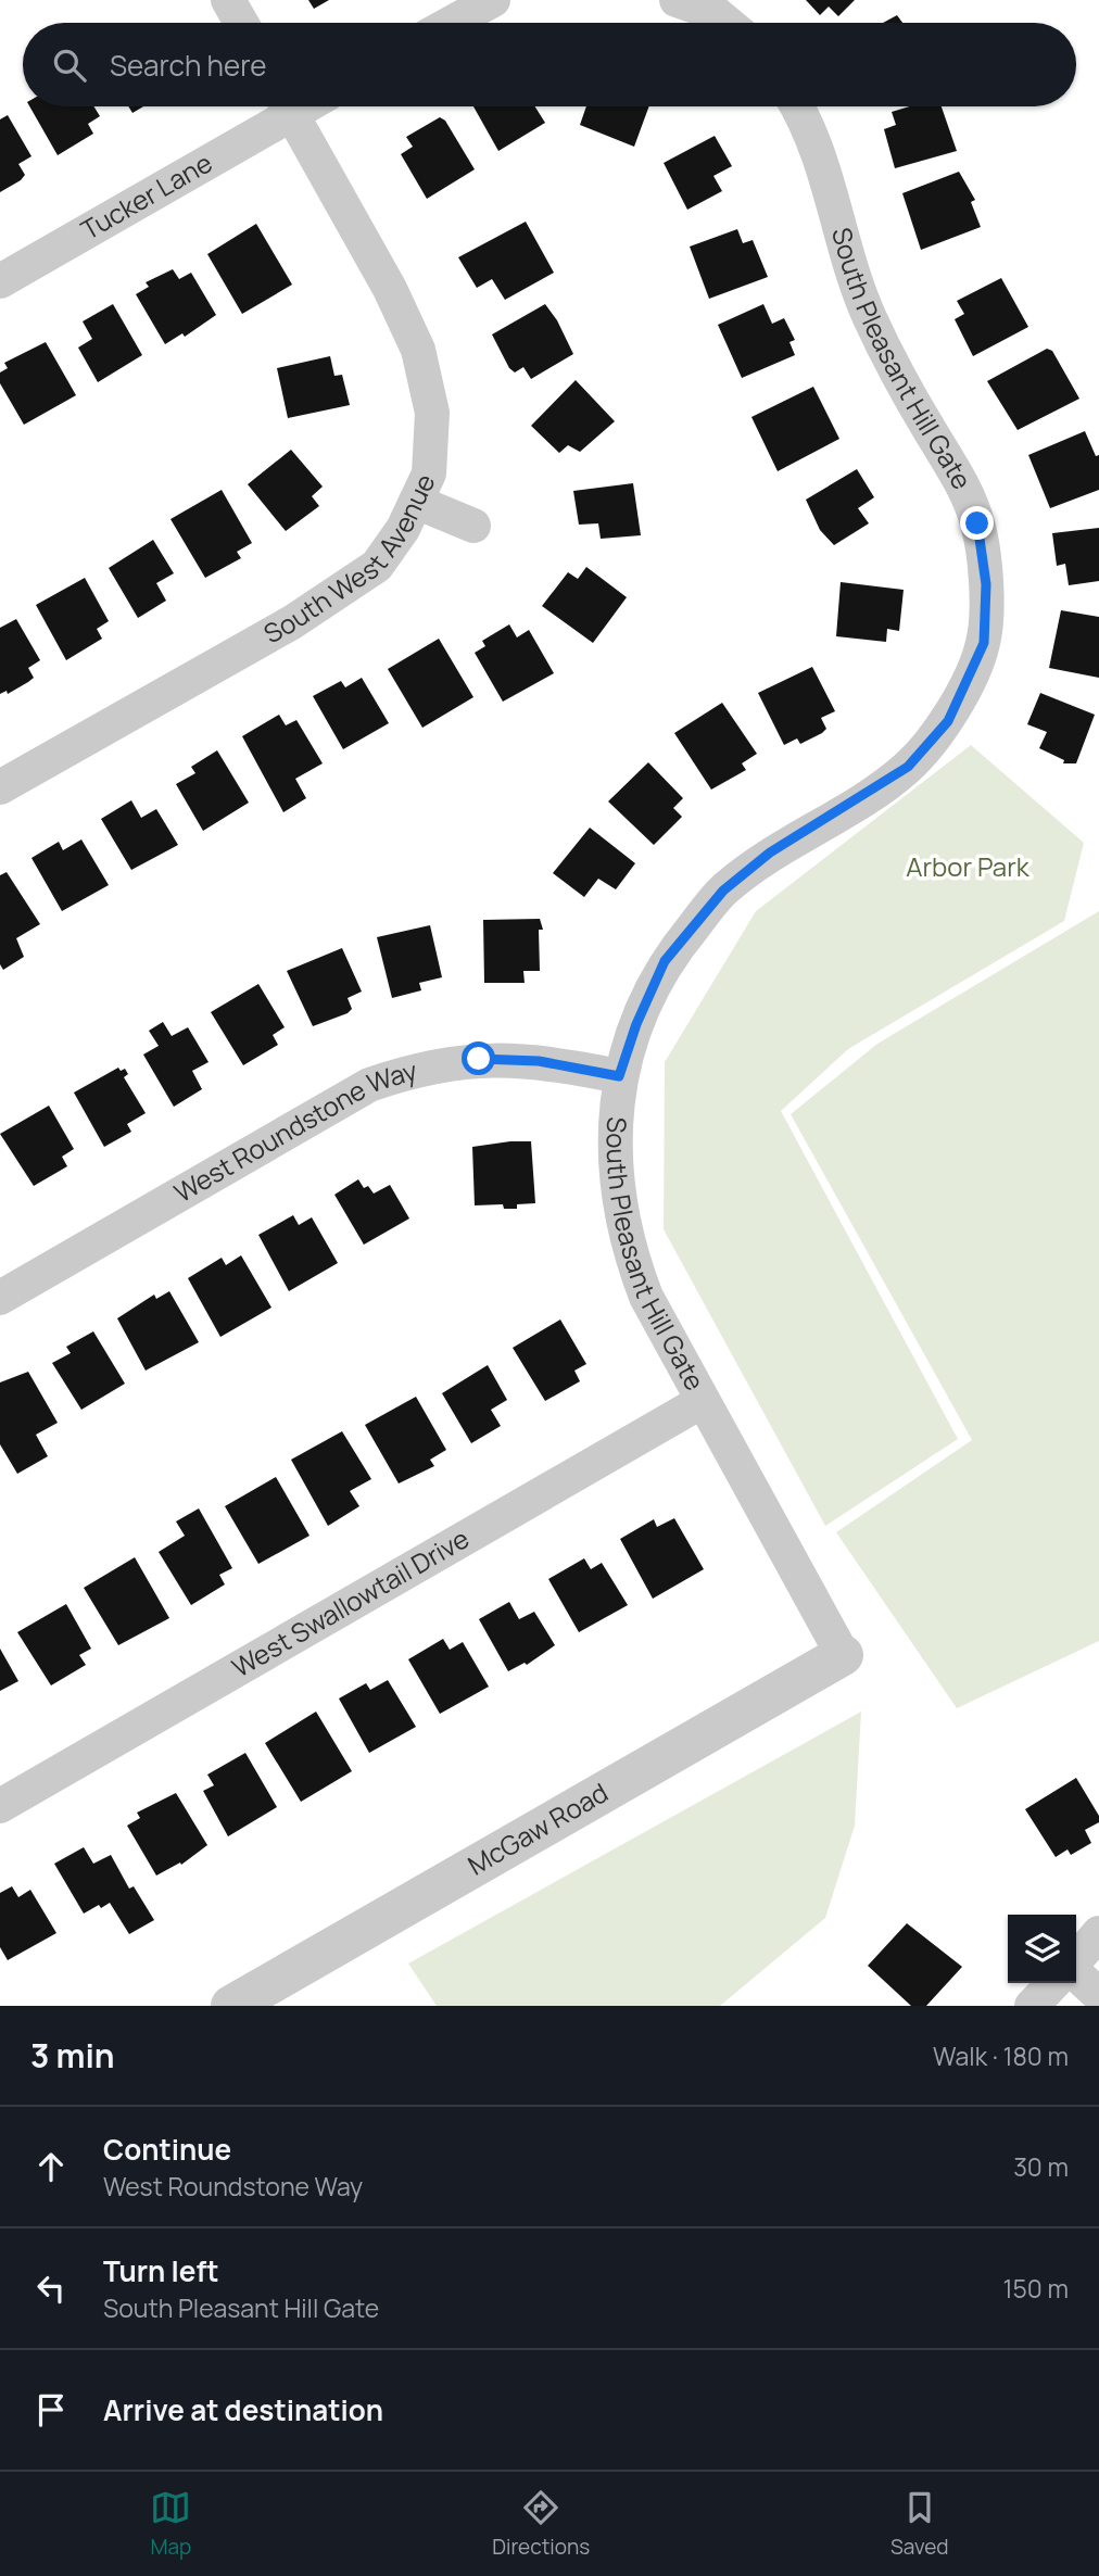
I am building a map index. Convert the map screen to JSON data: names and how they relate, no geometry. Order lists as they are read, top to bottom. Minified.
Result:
{"streets":{"street":["Tucker Lane","South Pleasant Hill Gate","South West Avenue","West Roundstone Way","West Swallowtail Drive","McGaw Road"]},"crossings":[["South Pleasant Hill Gate","West Roundstone Way"],["South Pleasant Hill Gate","West Swallowtail Drive"],["South Pleasant Hill Gate","McGaw Road"]],"parks":["Arbor Park"],"page":{"search":"Search here","heading":["3 min","Walk · 180 m"],"list":[["Continue","West Roundstone Way","30 m"],["Turn left","South Pleasant Hill Gate","150 m"],"Arrive at destination"],"nav":["Map","Directions","Saved"]}}
